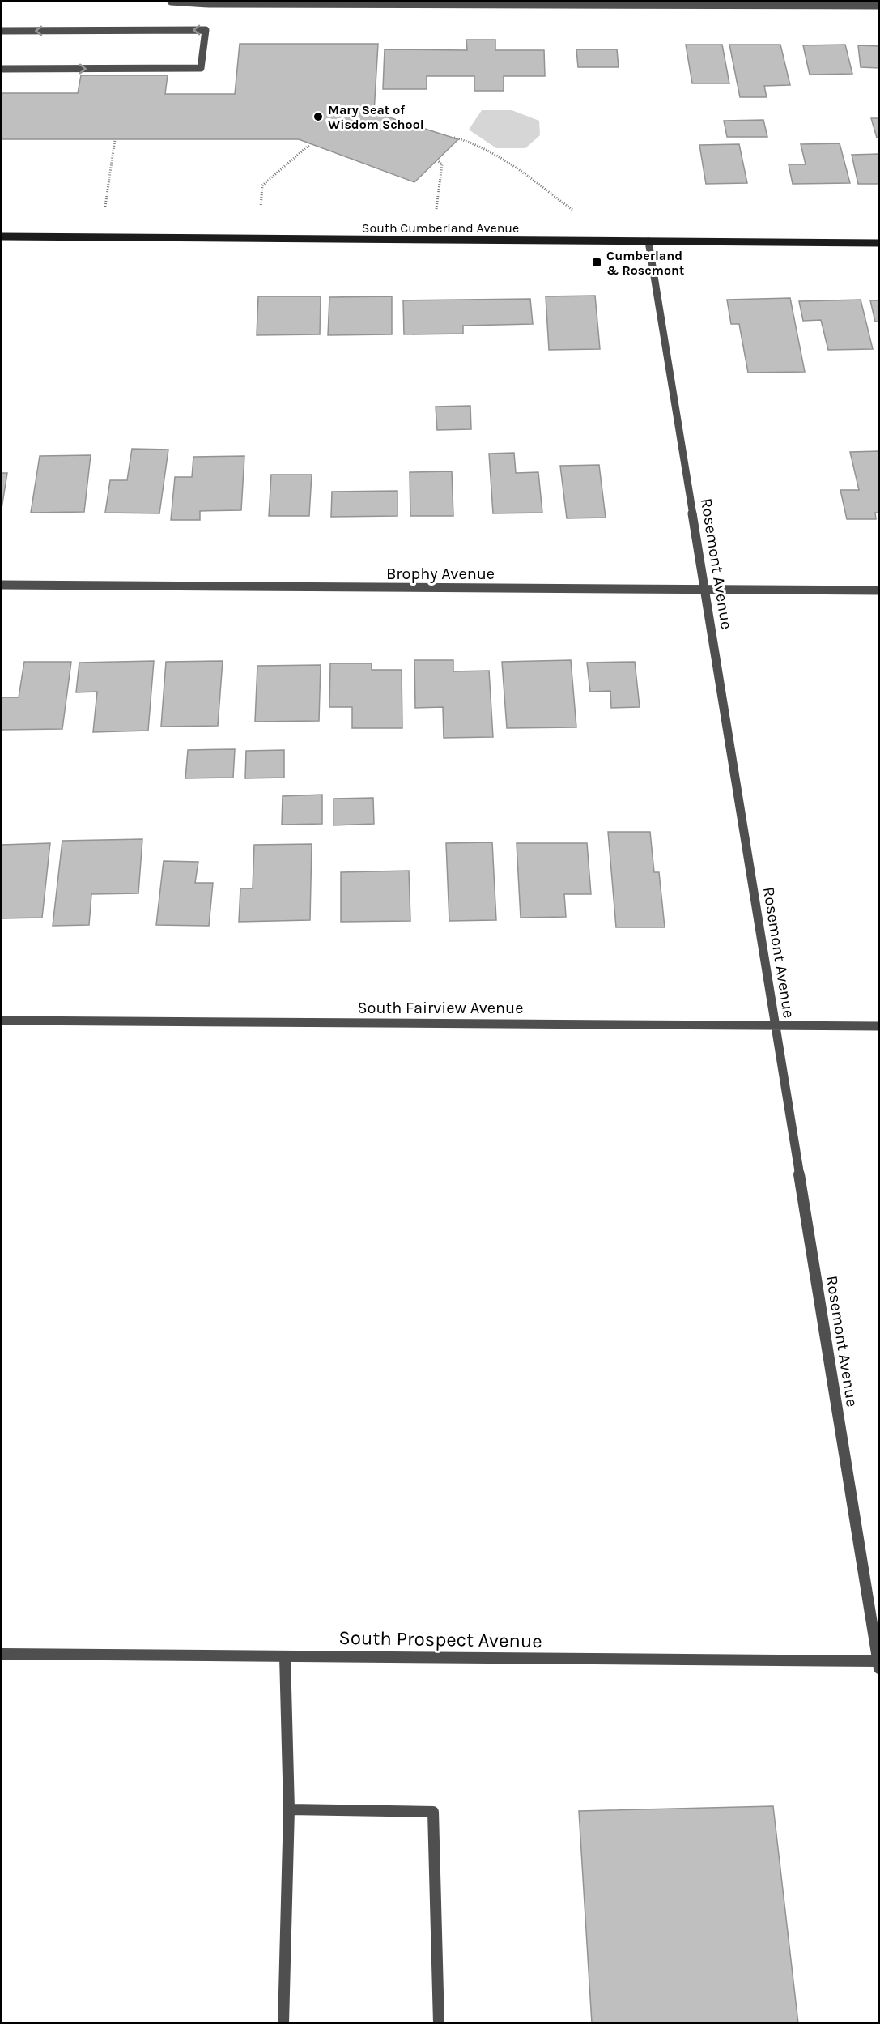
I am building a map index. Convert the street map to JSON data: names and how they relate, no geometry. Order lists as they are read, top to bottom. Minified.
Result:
{"streets":{"street":["South Cumberland Avenue","Rosemont Avenue","Brophy Avenue","South Fairview Avenue","South Prospect Avenue"]},"crossings":[["South Cumberland Avenue","Rosemont Avenue"],["Rosemont Avenue","Brophy Avenue"],["Rosemont Avenue","South Fairview Avenue"],["Rosemont Avenue","South Prospect Avenue"]],"places":{"other":["Mary Seat of Wisdom School"],"transit":["Cumberland & Rosemont"]}}
